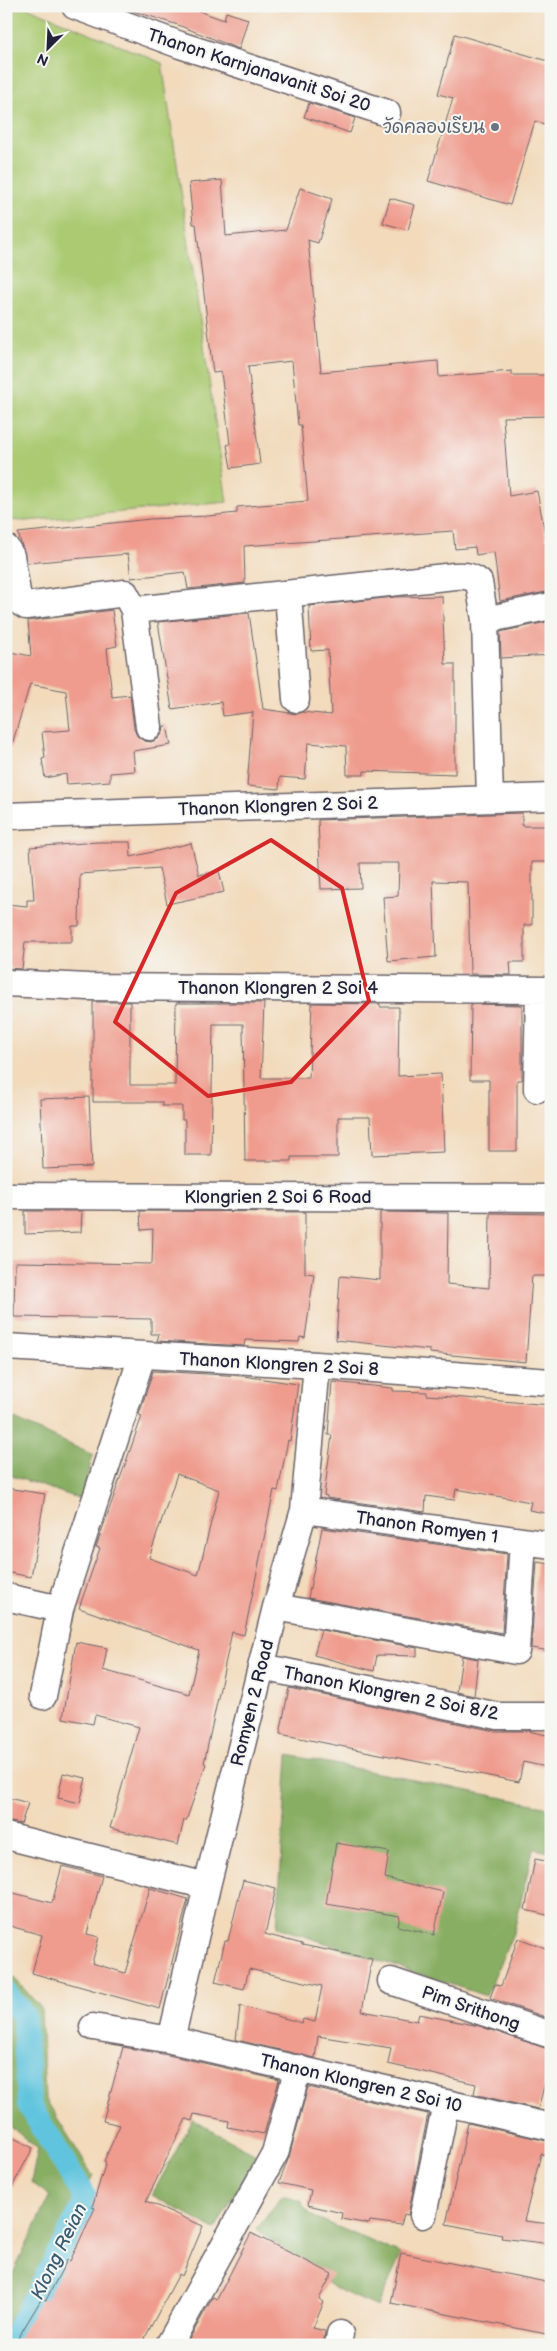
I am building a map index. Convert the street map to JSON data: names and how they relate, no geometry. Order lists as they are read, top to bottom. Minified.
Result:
{"streets":{"street":["Thanon Karnjanavanit Soi 20","Thanon Klongren 2 Soi 2","Thanon Klongren 2 Soi 4","Klongrien 2 Soi 6 Road","Thanon Klongren 2 Soi 8","Thanon Romyen 1","Thanon Klongren 2 Soi 8/2","Romyen 2 Road","Pim Srithong","Thanon Klongren 2 Soi 10"]},"crossings":[["Thanon Klongren 2 Soi 8","Romyen 2 Road"],["Thanon Romyen 1","Romyen 2 Road"],["Thanon Klongren 2 Soi 8/2","Romyen 2 Road"],["Romyen 2 Road","Thanon Klongren 2 Soi 10"]],"water":["Klong Reian"],"places":["วัดคลองเรียน"],"north":"bottom left"}
